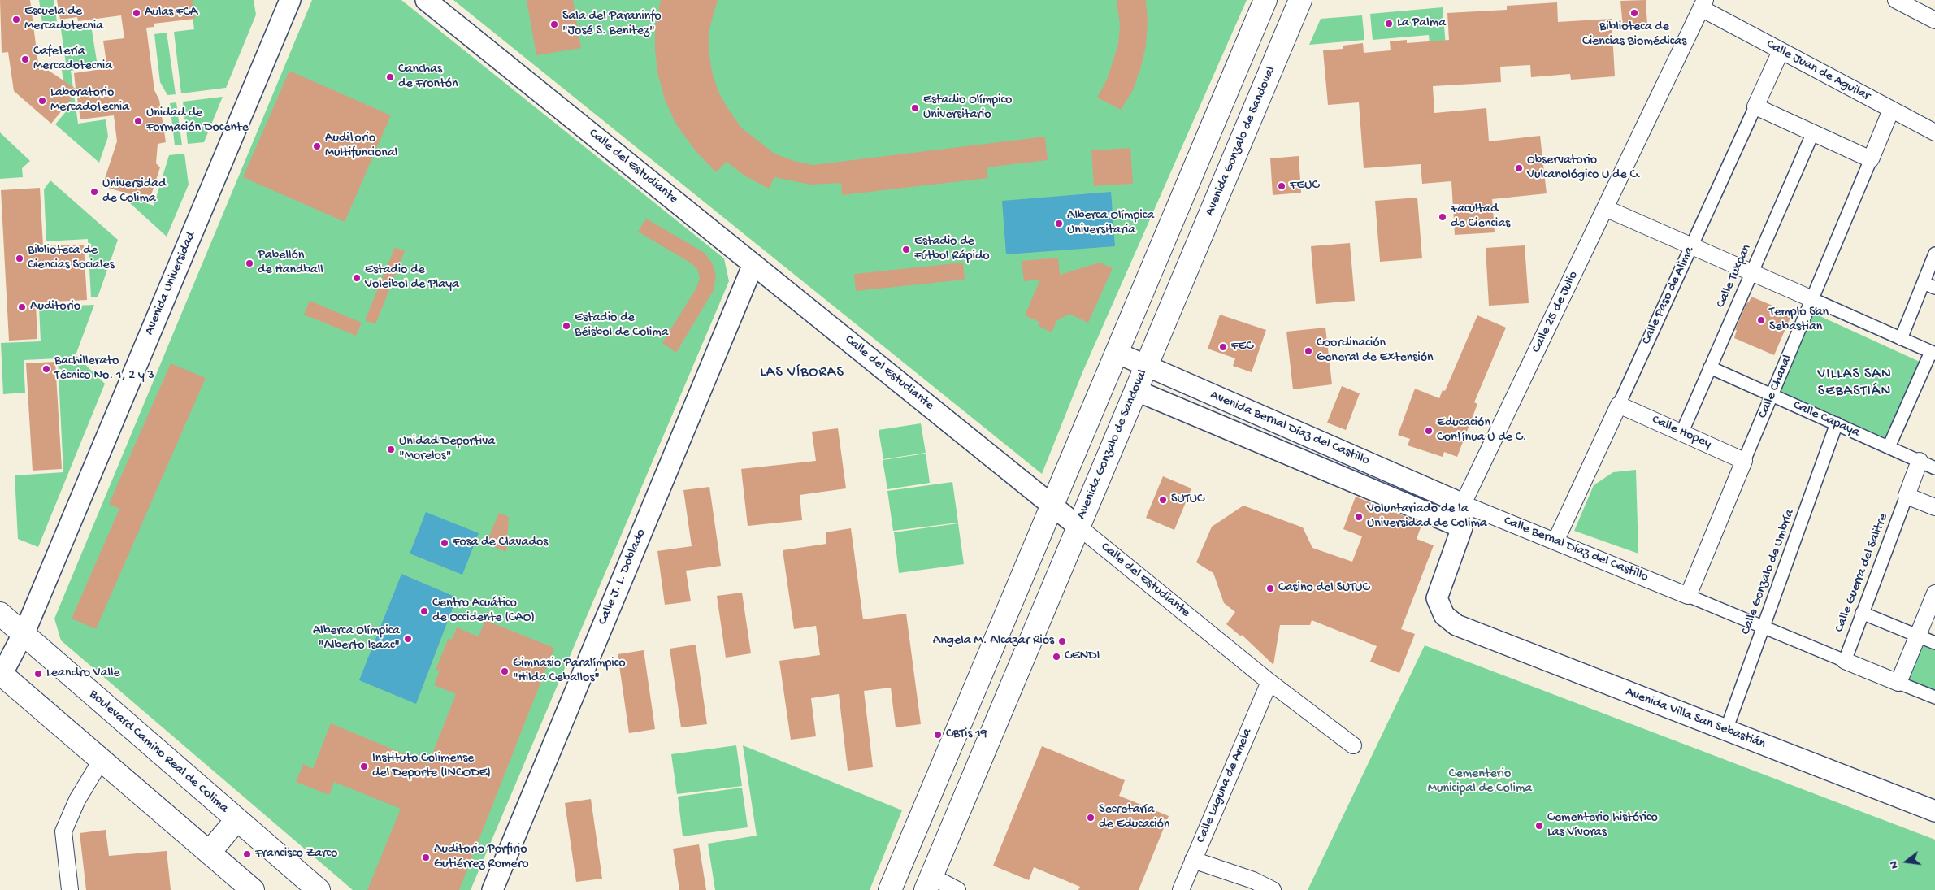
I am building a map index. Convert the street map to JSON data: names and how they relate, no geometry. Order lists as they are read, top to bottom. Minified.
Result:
{"streets":{"main road":["Avenida Gonzalo de Sandoval","Boulevard Camino Real de Colima"],"street":["Calle Juan de Aguilar","Calle del Estudiante","Calle Tuxpan","Avenida Universidad","Calle Paso de Alima","Calle 25 de Julio","Calle Chanal","Calle Capaya","Avenida Bernal Díaz del Castillo","Calle Hopey","Calle Bernal Díaz del Castillo","Calle Gonzalo de Umbría","Calle Guerra del Salitre","Calle J. L. Doblado","Avenida Villa San Sebastián","Calle Laguna de Amela"]},"crossings":[["Calle Juan de Aguilar","Calle Paso de Alima"],["Calle Juan de Aguilar","Calle 25 de Julio"],["Calle Juan de Aguilar","Calle Chanal"],["Avenida Gonzalo de Sandoval","Calle del Estudiante"],["Avenida Gonzalo de Sandoval","Avenida Bernal Díaz del Castillo"],["Calle del Estudiante","Calle J. L. Doblado"],["Calle del Estudiante","Calle Laguna de Amela"],["Calle Tuxpan","Calle Capaya"],["Calle Tuxpan","Calle Hopey"],["Avenida Universidad","Boulevard Camino Real de Colima"],["Calle Paso de Alima","Calle Hopey"],["Calle Paso de Alima","Calle Bernal Díaz del Castillo"],["Calle 25 de Julio","Avenida Bernal Díaz del Castillo"],["Calle 25 de Julio","Calle Bernal Díaz del Castillo"],["Calle 25 de Julio","Avenida Villa San Sebastián"],["Calle Chanal","Calle Capaya"],["Calle Chanal","Calle Hopey"],["Calle Chanal","Calle Bernal Díaz del Castillo"],["Calle Capaya","Calle Gonzalo de Umbría"],["Avenida Bernal Díaz del Castillo","Calle Bernal Díaz del Castillo"],["Calle Gonzalo de Umbría","Avenida Villa San Sebastián"]],"districts":["LAS VÍBORAS","VILLAS SAN SEBASTIÁN"],"parks":["Cementerio Municipal de Colima"],"places":["Aulas FCA","Biblioteca de Ciencias Biomédicas","Escuela de Mercadotecnia","La Palma","Sala del Paraninfo \"José S. Benitez\"","Cafetería Mercadotecnia","Canchas de Frontón","Laboratorio Mercadotecnia","Estadio Olímpico Universitario","Unidad de Formación Docente","Auditorio Multifuncional","Observatorio Vulcanológico U de C.","FEUC","Universidad de Colima","Facultad de Ciencias","Alberca Olímpica Universitaria","Estadio de Fútbol Rápido","Biblioteca de Ciencias Sociales","Pabellón de Handball","Estadio de Voleibol de Playa","Auditorio","Templo San Sebastian","Estadio de Béisbol de Colima","FEC","Coordinación General de Extensión","Bachillerato Técnico No. 1, 2 y 3","Educación Contínua U de C.","Unidad Deportiva \"Morelos\"","SUTUC","Voluntariado de la Universidad de Colima","Fosa de Clavados","Casino del SUTUC","Centro Acuático de Occidente (CAO)","Alberca Olímpica \"Alberto Isaac\"","Angela M. Alcazar Rios","CENDI","Gimnasio Paralímpico \"Hilda Ceballos\"","Leandro Valle","CBTis 19","Instituto Colimense del Deporte (INCODE)","Secretaría de Educación","Cementerio histórico Las Vívoras","Francisco Zarco","Auditorio Porfirio Gutiérrez Romero"],"north":"left"}
